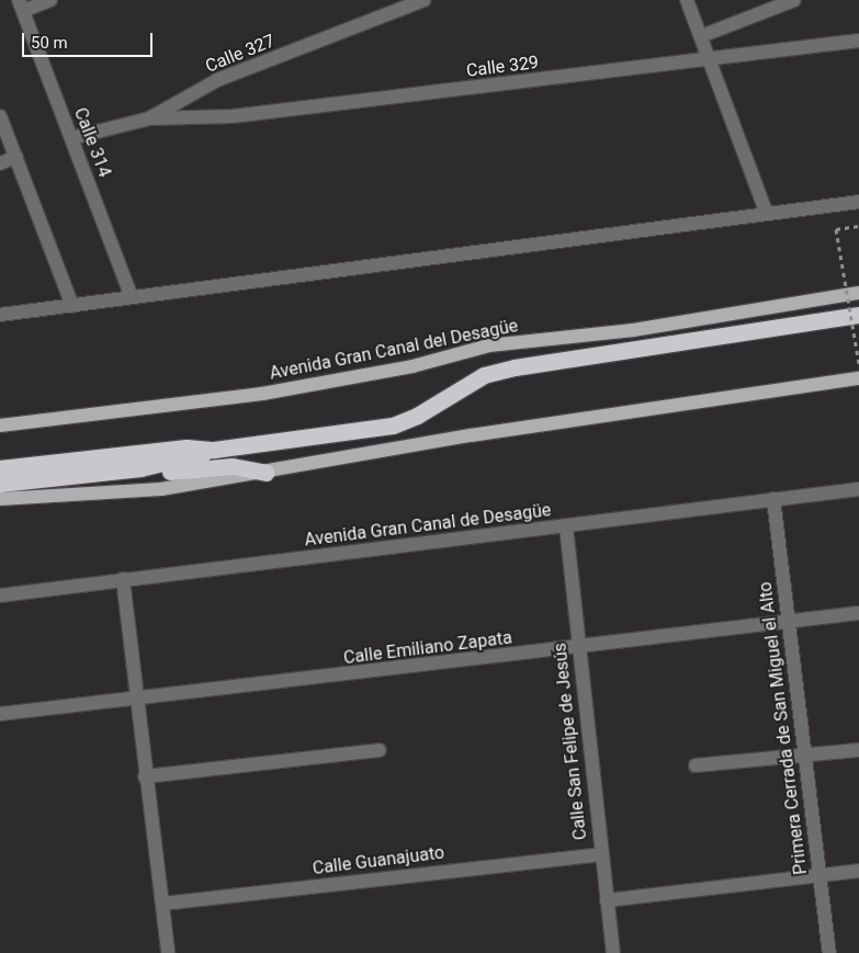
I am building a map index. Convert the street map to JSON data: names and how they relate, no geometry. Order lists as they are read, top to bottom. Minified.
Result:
{"streets":{"main road":["Avenida Gran Canal del Desagüe"],"street":["Calle 327","Calle 329","Calle 314","Avenida Gran Canal de Desagüe","Calle Emiliano Zapata","Primera Cerrada de San Miguel el Alto","Calle San Felipe de Jesús","Calle Guanajuato"]},"crossings":[["Calle 327","Calle 329"],["Calle 327","Calle 314"],["Avenida Gran Canal de Desagüe","Primera Cerrada de San Miguel el Alto"],["Avenida Gran Canal de Desagüe","Calle San Felipe de Jesús"],["Calle Emiliano Zapata","Primera Cerrada de San Miguel el Alto"],["Calle Emiliano Zapata","Calle San Felipe de Jesús"],["Calle San Felipe de Jesús","Calle Guanajuato"]],"scale_bar":"50 m"}
